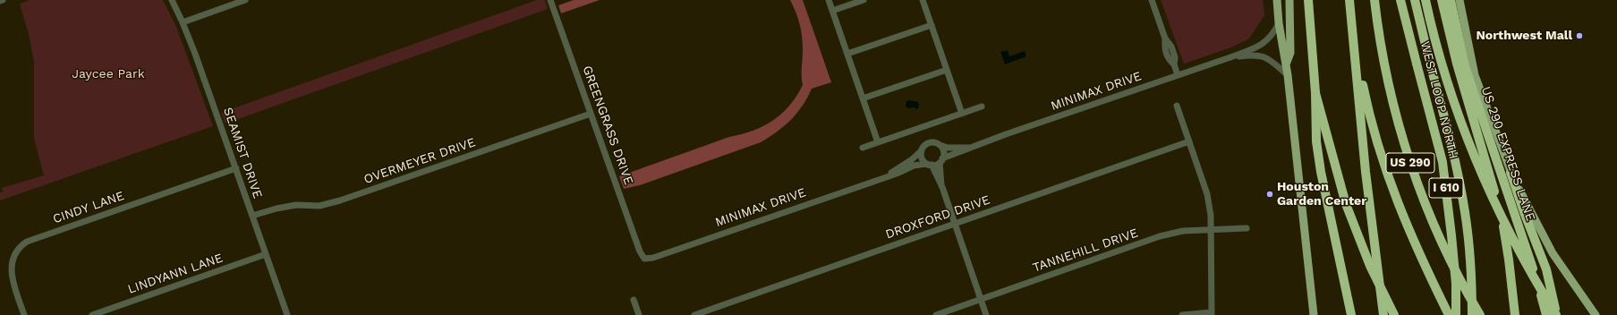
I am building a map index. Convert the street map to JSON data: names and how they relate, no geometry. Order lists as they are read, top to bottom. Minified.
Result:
{"streets":{"highway":["WEST LOOP NORTH","US 290 EXPRESS LANE","US 290","I 610"],"street":["MINIMAX DRIVE","GREENGRASS DRIVE","SEAMIST DRIVE","OVERMEYER DRIVE","CINDY LANE","DROXFORD DRIVE","TANNEHILL DRIVE","LINDYANN LANE"]},"crossings":[["MINIMAX DRIVE","GREENGRASS DRIVE"],["GREENGRASS DRIVE","OVERMEYER DRIVE"],["SEAMIST DRIVE","OVERMEYER DRIVE"],["SEAMIST DRIVE","CINDY LANE"],["SEAMIST DRIVE","LINDYANN LANE"]],"parks":["Jaycee Park"],"places":["Northwest Mall","Houston Garden Center"]}
